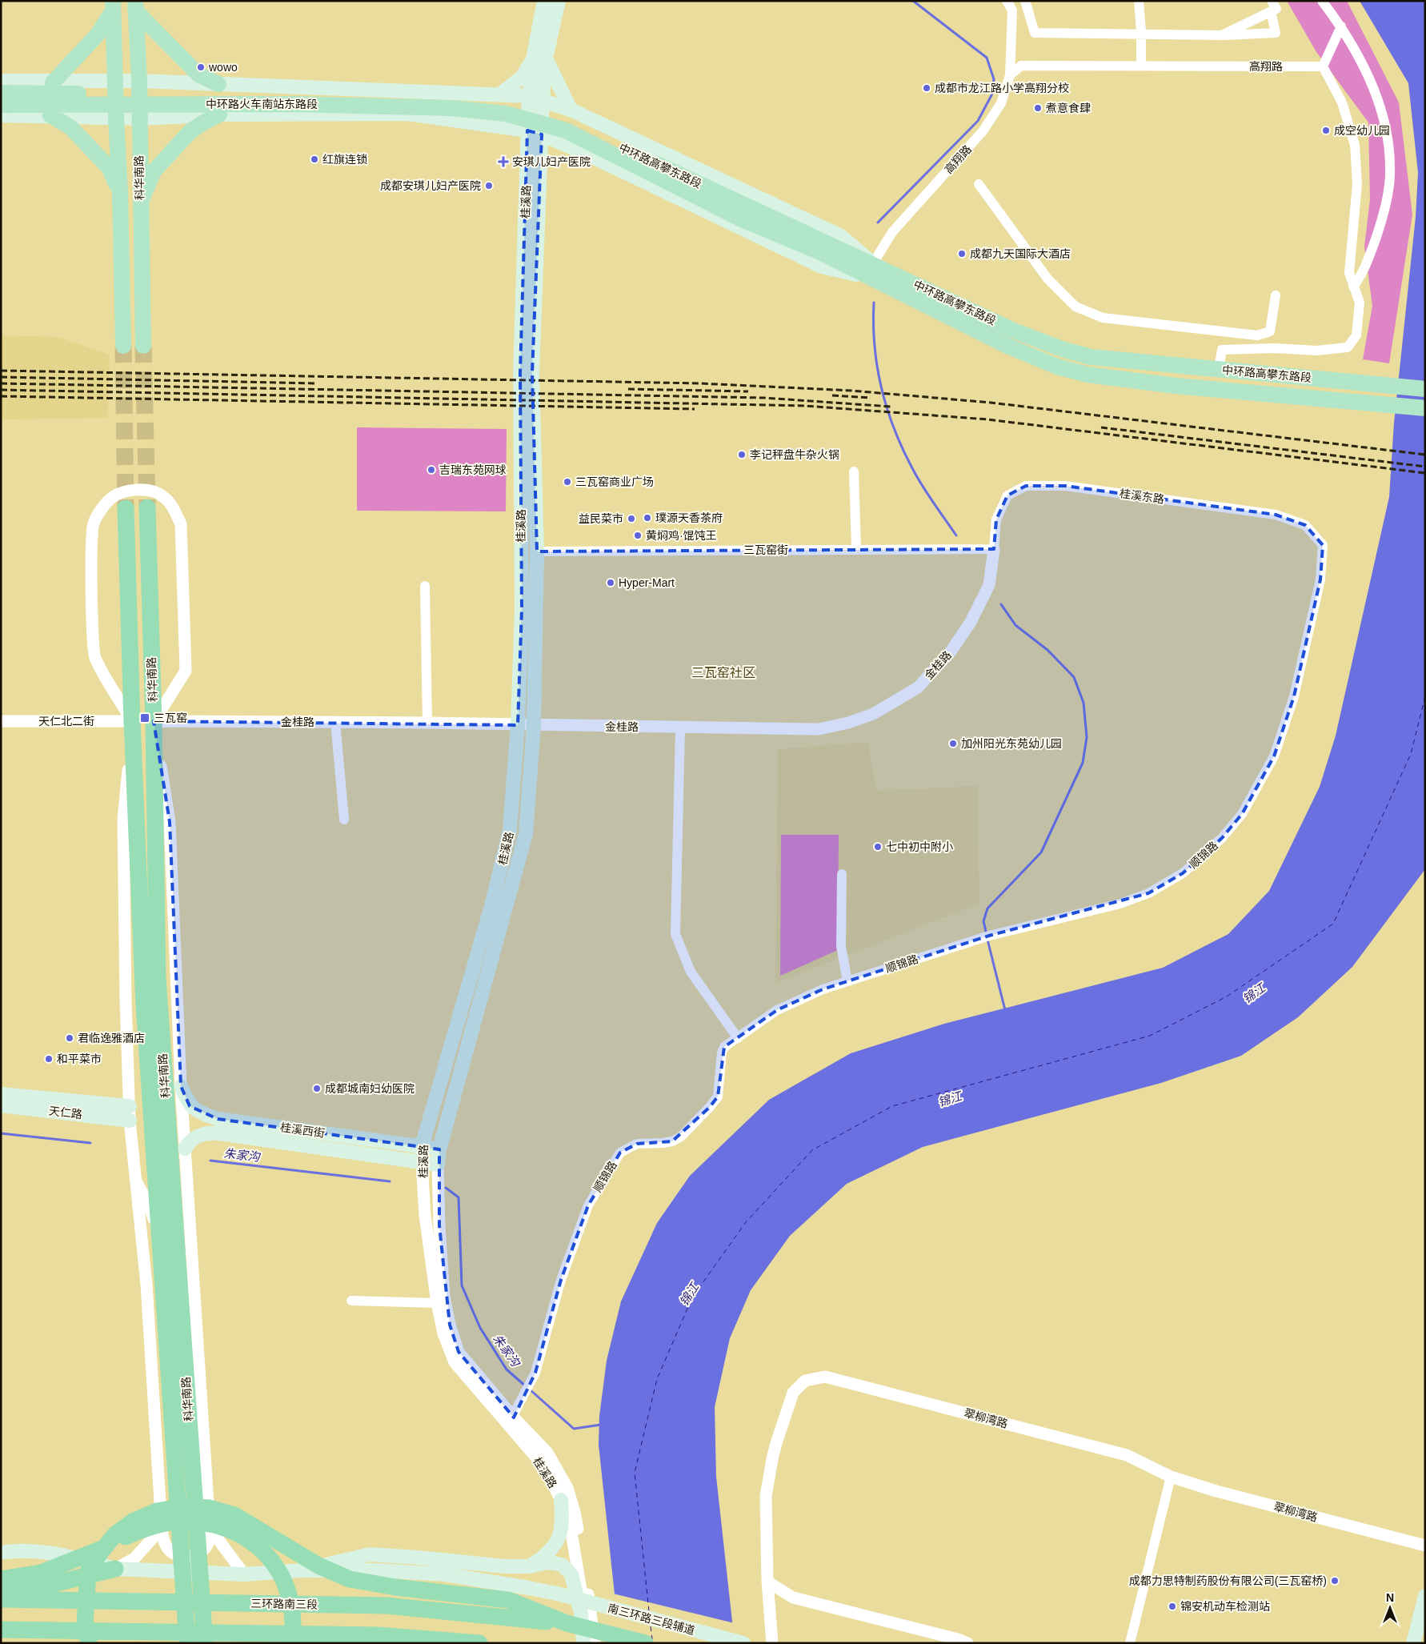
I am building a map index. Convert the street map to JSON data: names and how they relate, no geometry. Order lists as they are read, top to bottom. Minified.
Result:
{"streets":{"highway":["科华南路","三环路南三段"],"main road":["中环路火车南站东路段","中环路高攀东路段","桂溪路","天仁路","桂溪西街","南三环路三段辅道"],"street":["高翔路","桂溪东路","三瓦窑街","金桂路","天仁北二街","顺锦路","翠柳湾路"]},"crossings":[["高翔路","中环路高攀东路段"],["中环路火车南站东路段","中环路高攀东路段"],["中环路火车南站东路段","桂溪路"],["中环路高攀东路段","桂溪路"],["科华南路","金桂路"],["科华南路","天仁北二街"],["桂溪路","三瓦窑街"],["桂溪路","金桂路"],["桂溪路","顺锦路"],["桂溪路","桂溪西街"],["桂溪东路","三瓦窑街"],["桂溪东路","金桂路"],["桂溪东路","顺锦路"],["三瓦窑街","金桂路"]],"districts":["三瓦窑社区"],"water":["锦江","朱家沟"],"places":{"other":["wowo","成都市龙江路小学高翔分校","煮意食肆","成空幼儿园","红旗连锁","成都安琪儿妇产医院","成都九天国际大酒店","李记秤盘牛杂火锅","吉瑞东苑网球","三瓦窑商业广场","璞源天香茶府","益民菜市","黄焖鸡·馄饨王","Hyper-Mart","加州阳光东苑幼儿园","七中初中附小","君临逸雅酒店","和平菜市","成都城南妇幼医院","成都力思特制药股份有限公司(三瓦窑桥)","锦安机动车检测站"],"health":["安琪儿妇产医院"],"transit":["三瓦窑"]},"north":"top"}
